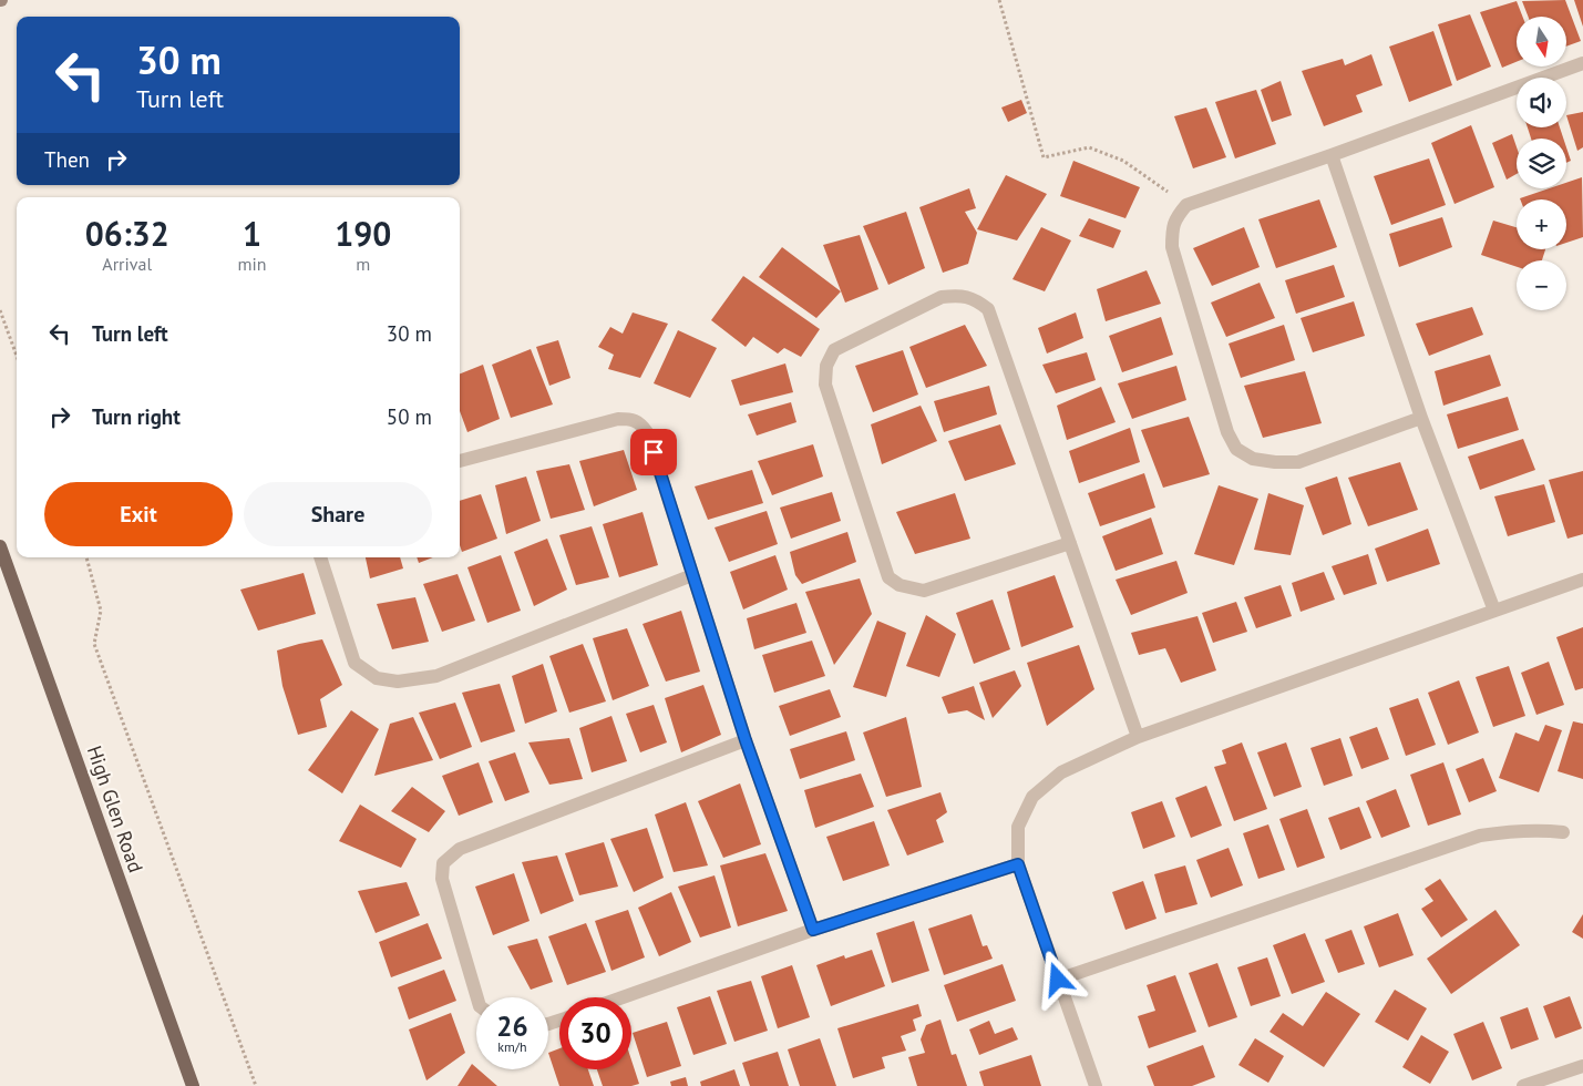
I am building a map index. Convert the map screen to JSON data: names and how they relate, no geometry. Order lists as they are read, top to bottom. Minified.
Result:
{"streets":{"main road":["High Glen Road"]},"north":"bottom","page":{"map_buttons":["+","−"],"turn":["30 m","Turn left"],"then":"Then","eta":["06:32","Arrival","1","min","190","m"],"list":[{"name":"Turn left","value":"30 m"},{"name":"Turn right","value":"50 m"}],"buttons":["Exit","Share"],"speed":"26 km/h","limit":"30"}}
